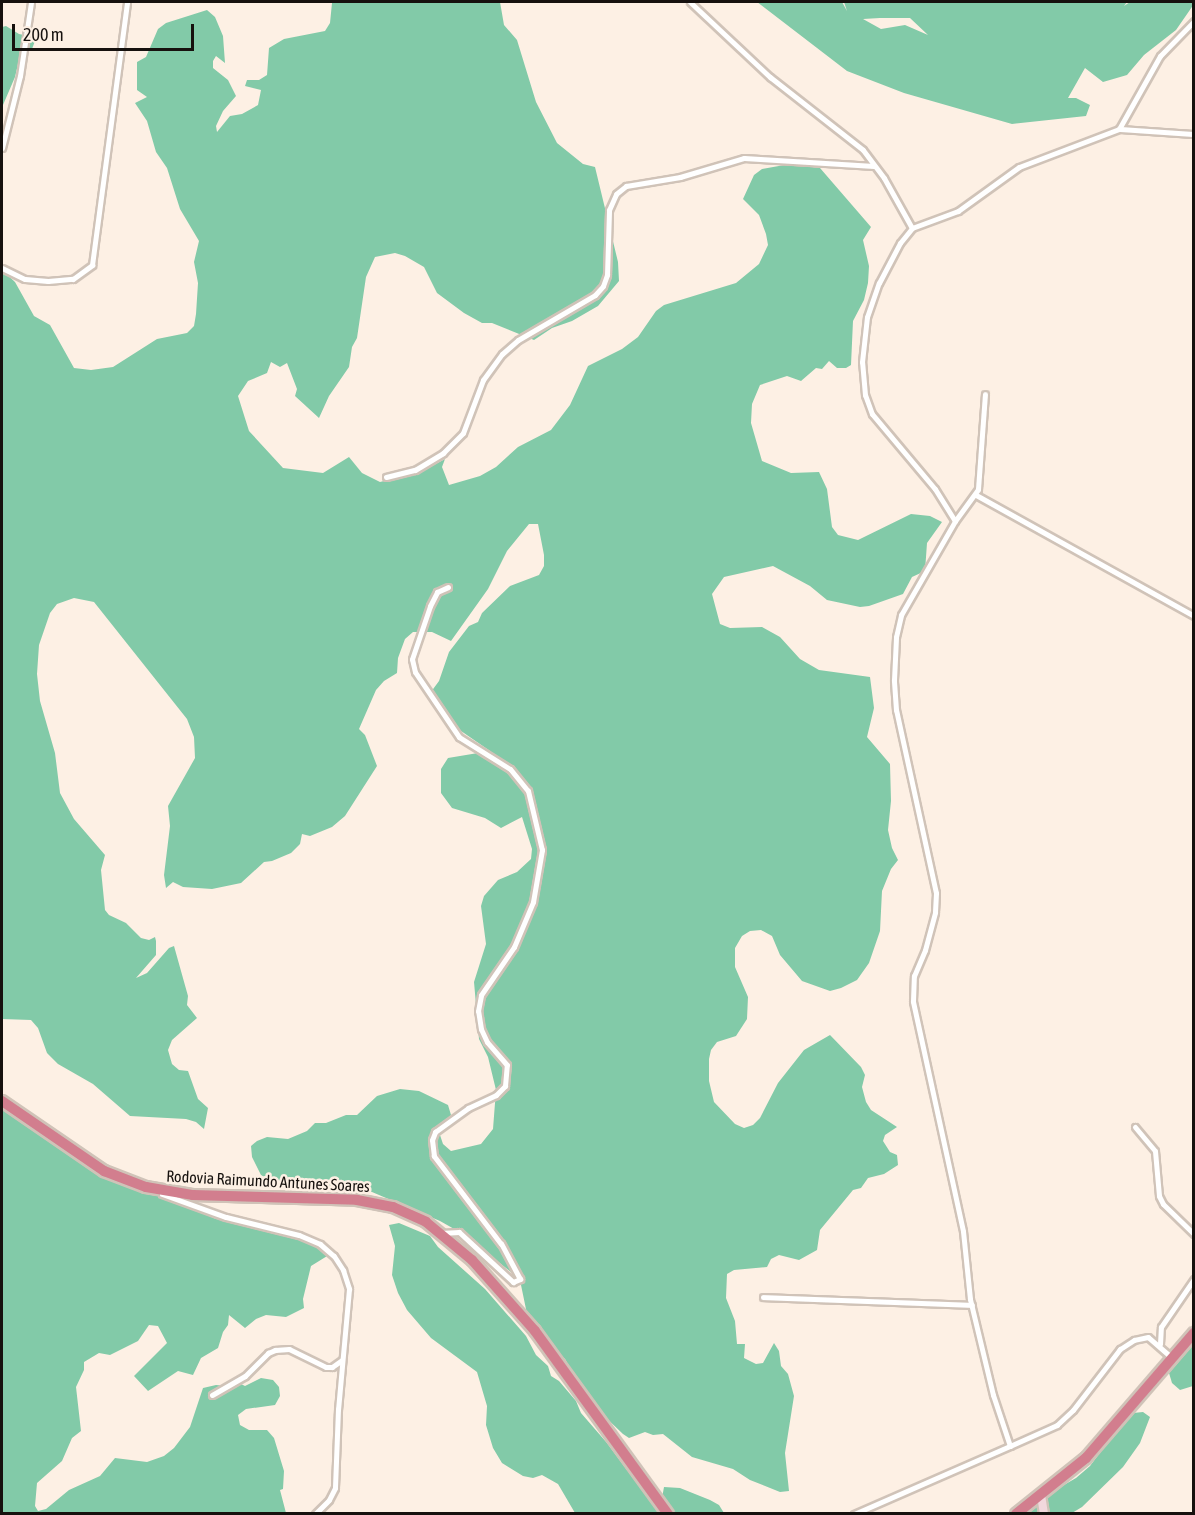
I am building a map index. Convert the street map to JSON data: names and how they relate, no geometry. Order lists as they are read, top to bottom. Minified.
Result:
{"streets":{"highway":["Rodovia Raimundo Antunes Soares"]},"scale_bar":"200 m"}
